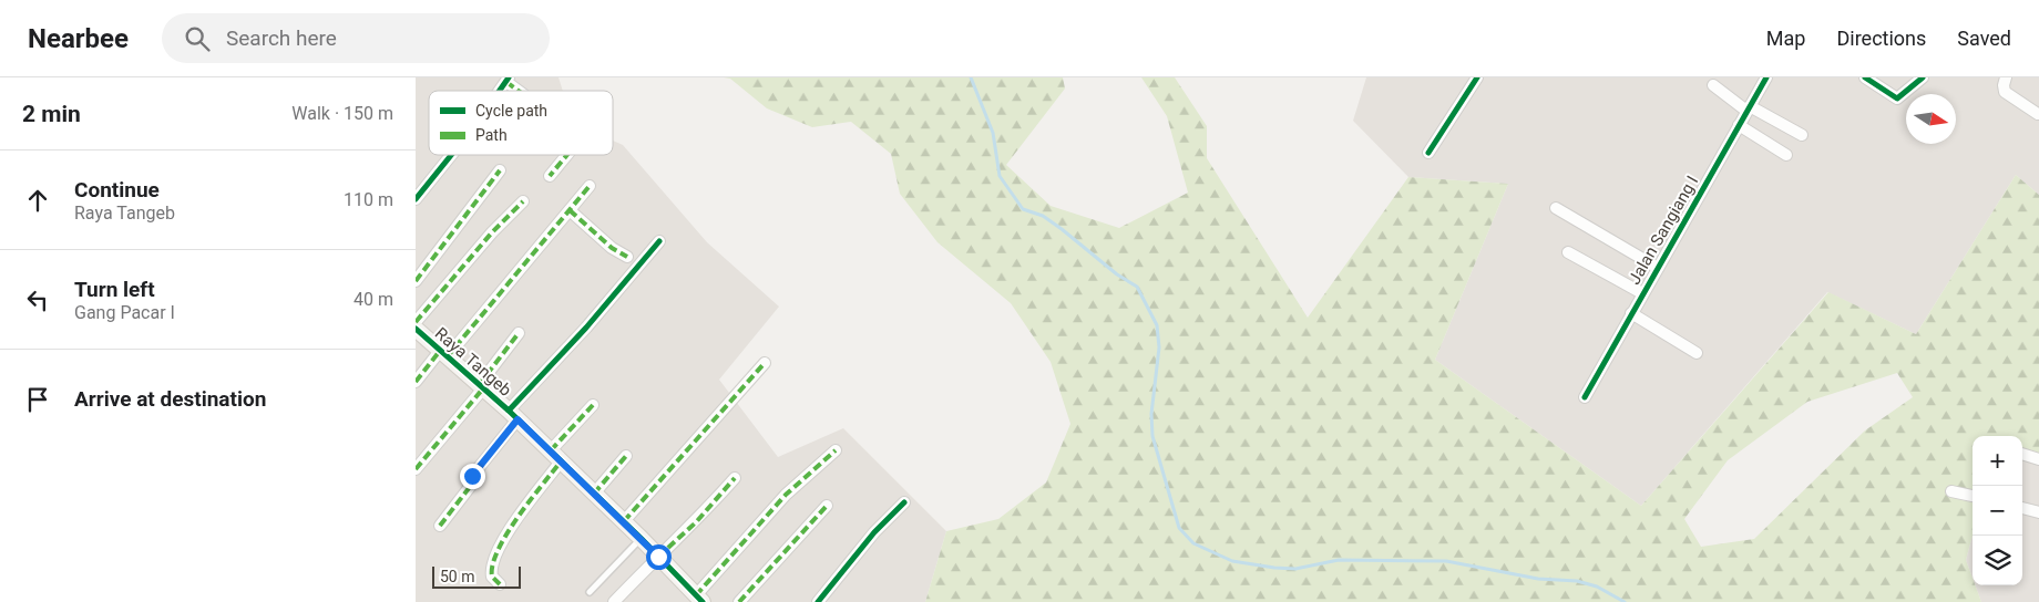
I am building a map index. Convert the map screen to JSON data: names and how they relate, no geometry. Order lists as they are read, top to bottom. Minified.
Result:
{"streets":{"street":["Jalan Sangiang I","Raya Tangeb"]},"legend":["Cycle path","Path"],"scale_bar":"50 m","north":"right","page":{"header":"Nearbee","search":"Search here","nav":["Map","Directions","Saved"],"heading":["2 min","Walk · 150 m"],"list":[["Continue","Raya Tangeb","110 m"],["Turn left","Gang Pacar I","40 m"],"Arrive at destination"],"map_buttons":["+","−"],"scale":"50 m"}}
